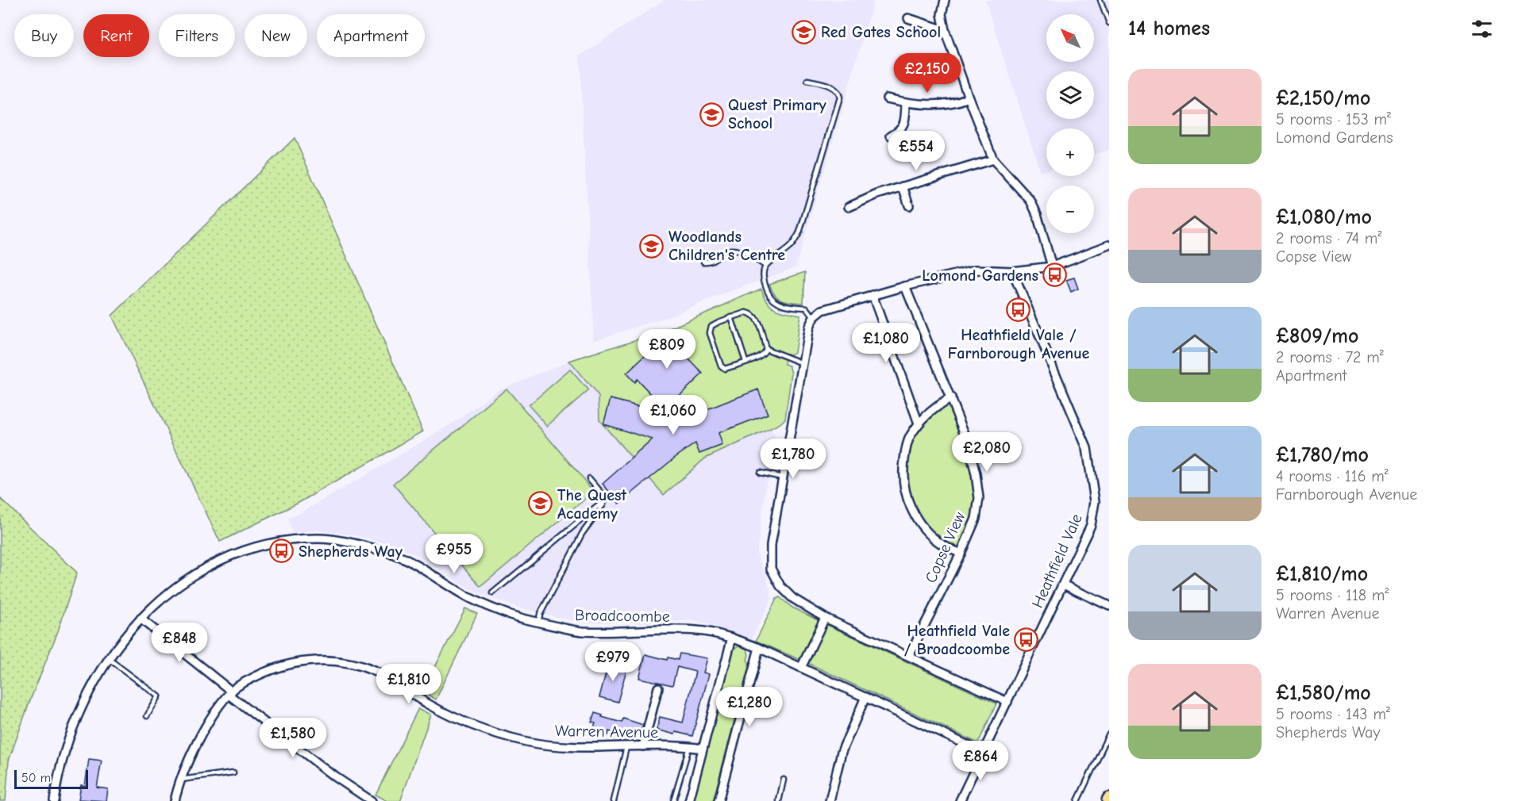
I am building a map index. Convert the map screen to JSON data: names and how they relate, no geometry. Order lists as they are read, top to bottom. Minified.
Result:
{"streets":{"street":["Copse View","Heathfield Vale","Broadcoombe","Warren Avenue"]},"crossings":[["Heathfield Vale","Broadcoombe"]],"places":{"school or university":["Red Gates School","Quest Primary School","Woodlands Children's Centre","The Quest Academy"],"bus stop":["Lomond Gardens","Heathfield Vale / Farnborough Avenue","Shepherds Way","Heathfield Vale / Broadcoombe"]},"scale_bar":"50 m","north":"top left","page":{"heading":"14 homes","map_buttons":["+","−"],"chip":["Buy","Rent","Filters","New","Apartment"],"price":["£2,150","£554","£1,080","£809","£1,060","£2,080","£1,780","£955","£848","£979","£1,810","£1,280","£1,580","£864"],"list":[{"name":"£2,150/mo","note":"5 rooms · 153 m² · Lomond Gardens"},{"name":"£1,080/mo","note":"2 rooms · 74 m² · Copse View"},{"name":"£809/mo","note":"2 rooms · 72 m² · Apartment"},{"name":"£1,780/mo","note":"4 rooms · 116 m² · Farnborough Avenue"},{"name":"£1,810/mo","note":"5 rooms · 118 m² · Warren Avenue"},{"name":"£1,580/mo","note":"5 rooms · 143 m² · Shepherds Way"}],"scale":"50 m"}}
